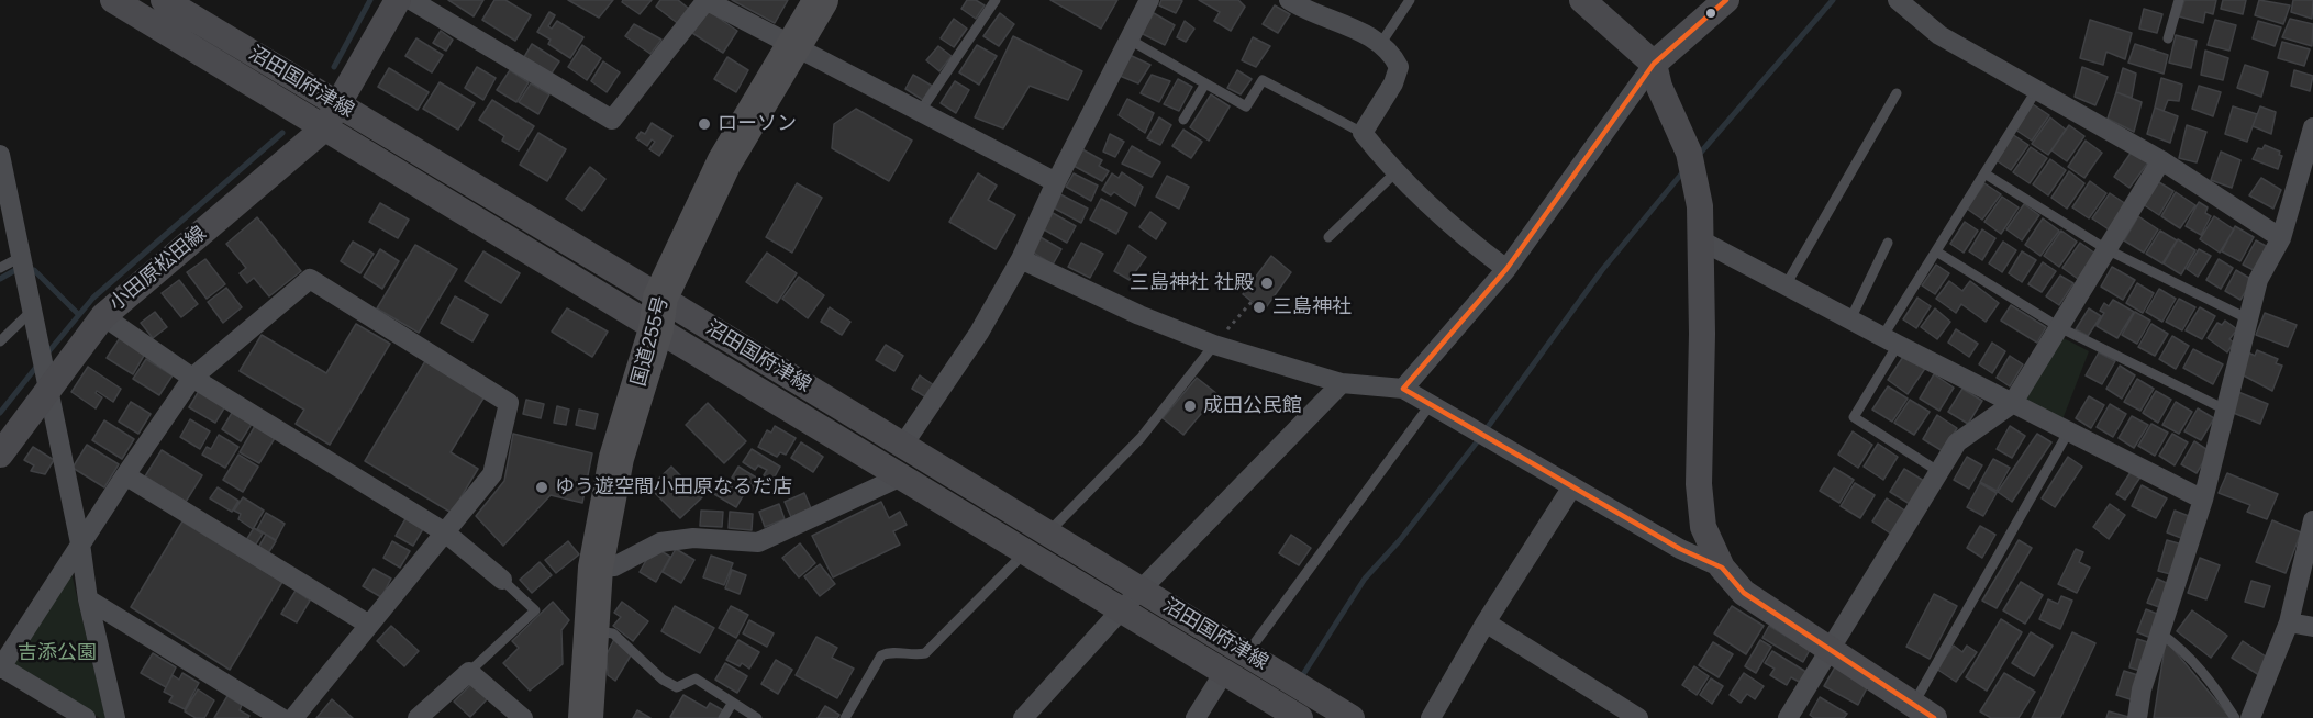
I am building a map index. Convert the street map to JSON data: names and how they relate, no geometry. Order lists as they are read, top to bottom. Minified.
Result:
{"streets":{"highway":["国道255号"],"main road":["沼田国府津線","小田原松田線"]},"crossings":[["沼田国府津線","小田原松田線"],["沼田国府津線","国道255号"]],"parks":["吉添公園"],"places":["ローソン","三島神社 社殿","三島神社","成田公民館","ゆう遊空間小田原なるだ店"]}
